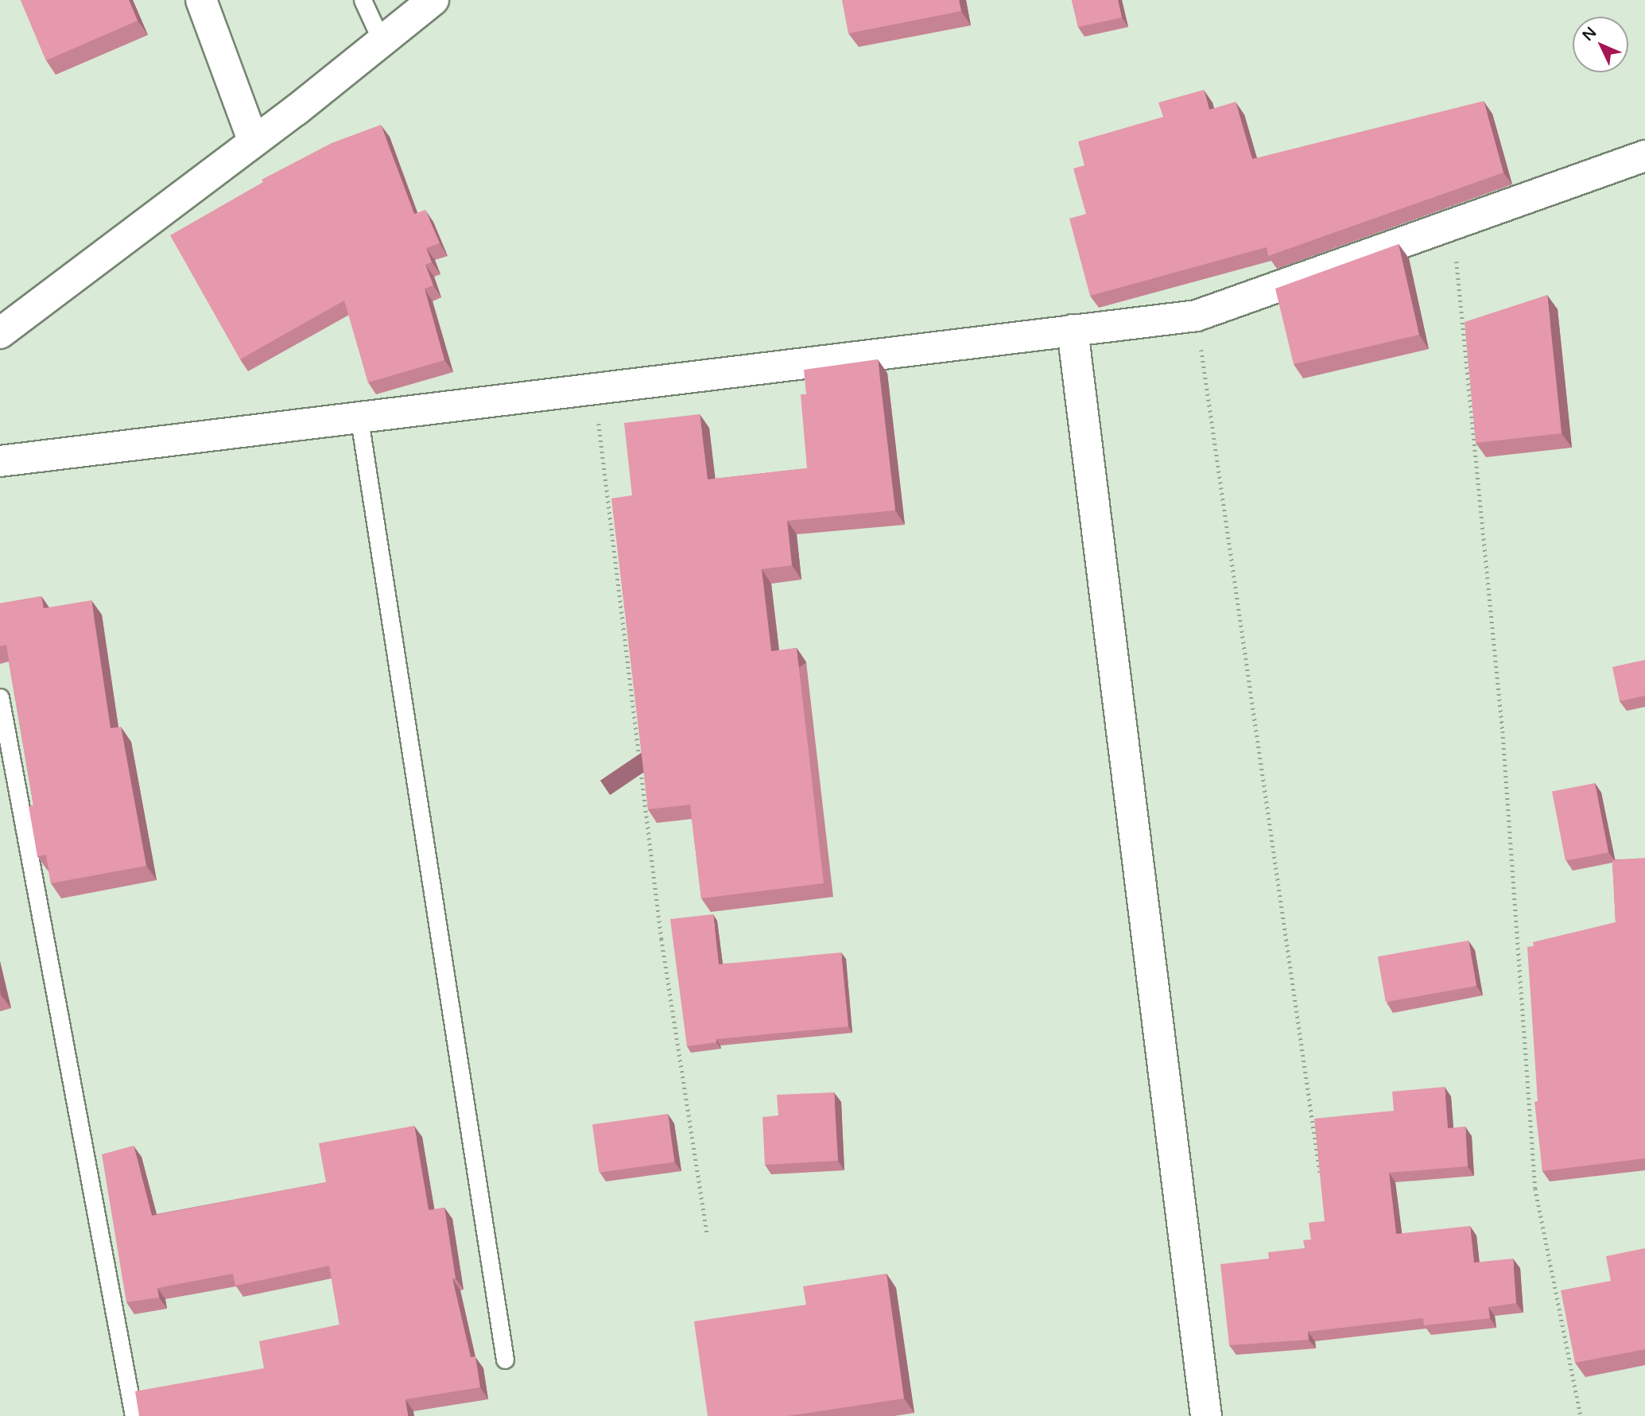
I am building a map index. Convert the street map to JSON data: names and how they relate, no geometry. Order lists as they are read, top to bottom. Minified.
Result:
{"north":"top left"}
